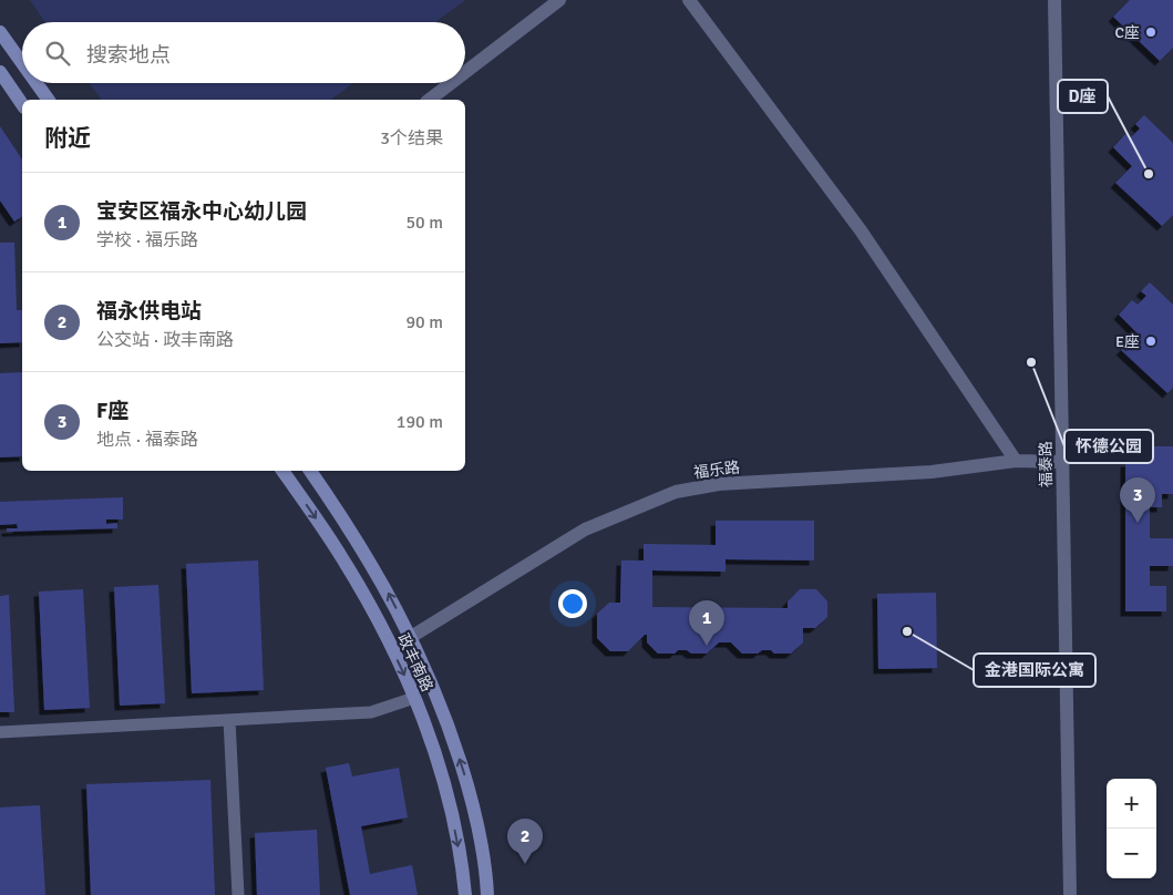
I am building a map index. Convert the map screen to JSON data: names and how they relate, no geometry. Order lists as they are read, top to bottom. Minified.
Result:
{"streets":{"main road":["政丰南路"],"street":["福泰路","福乐路"]},"crossings":[["福泰路","福乐路"],["福乐路","政丰南路"]],"places":["C座","D座","E座","怀德公园","金港国际公寓"],"page":{"search":"搜索地点","heading":["附近","3个结果"],"list":[{"mark":"1","name":"宝安区福永中心幼儿园","note":"学校 · 福乐路","value":"50 m"},{"mark":"2","name":"福永供电站","note":"公交站 · 政丰南路","value":"90 m"},{"mark":"3","name":"F座","note":"地点 · 福泰路","value":"190 m"}],"pins":["3","1","2"],"map_buttons":["+","−"]}}
